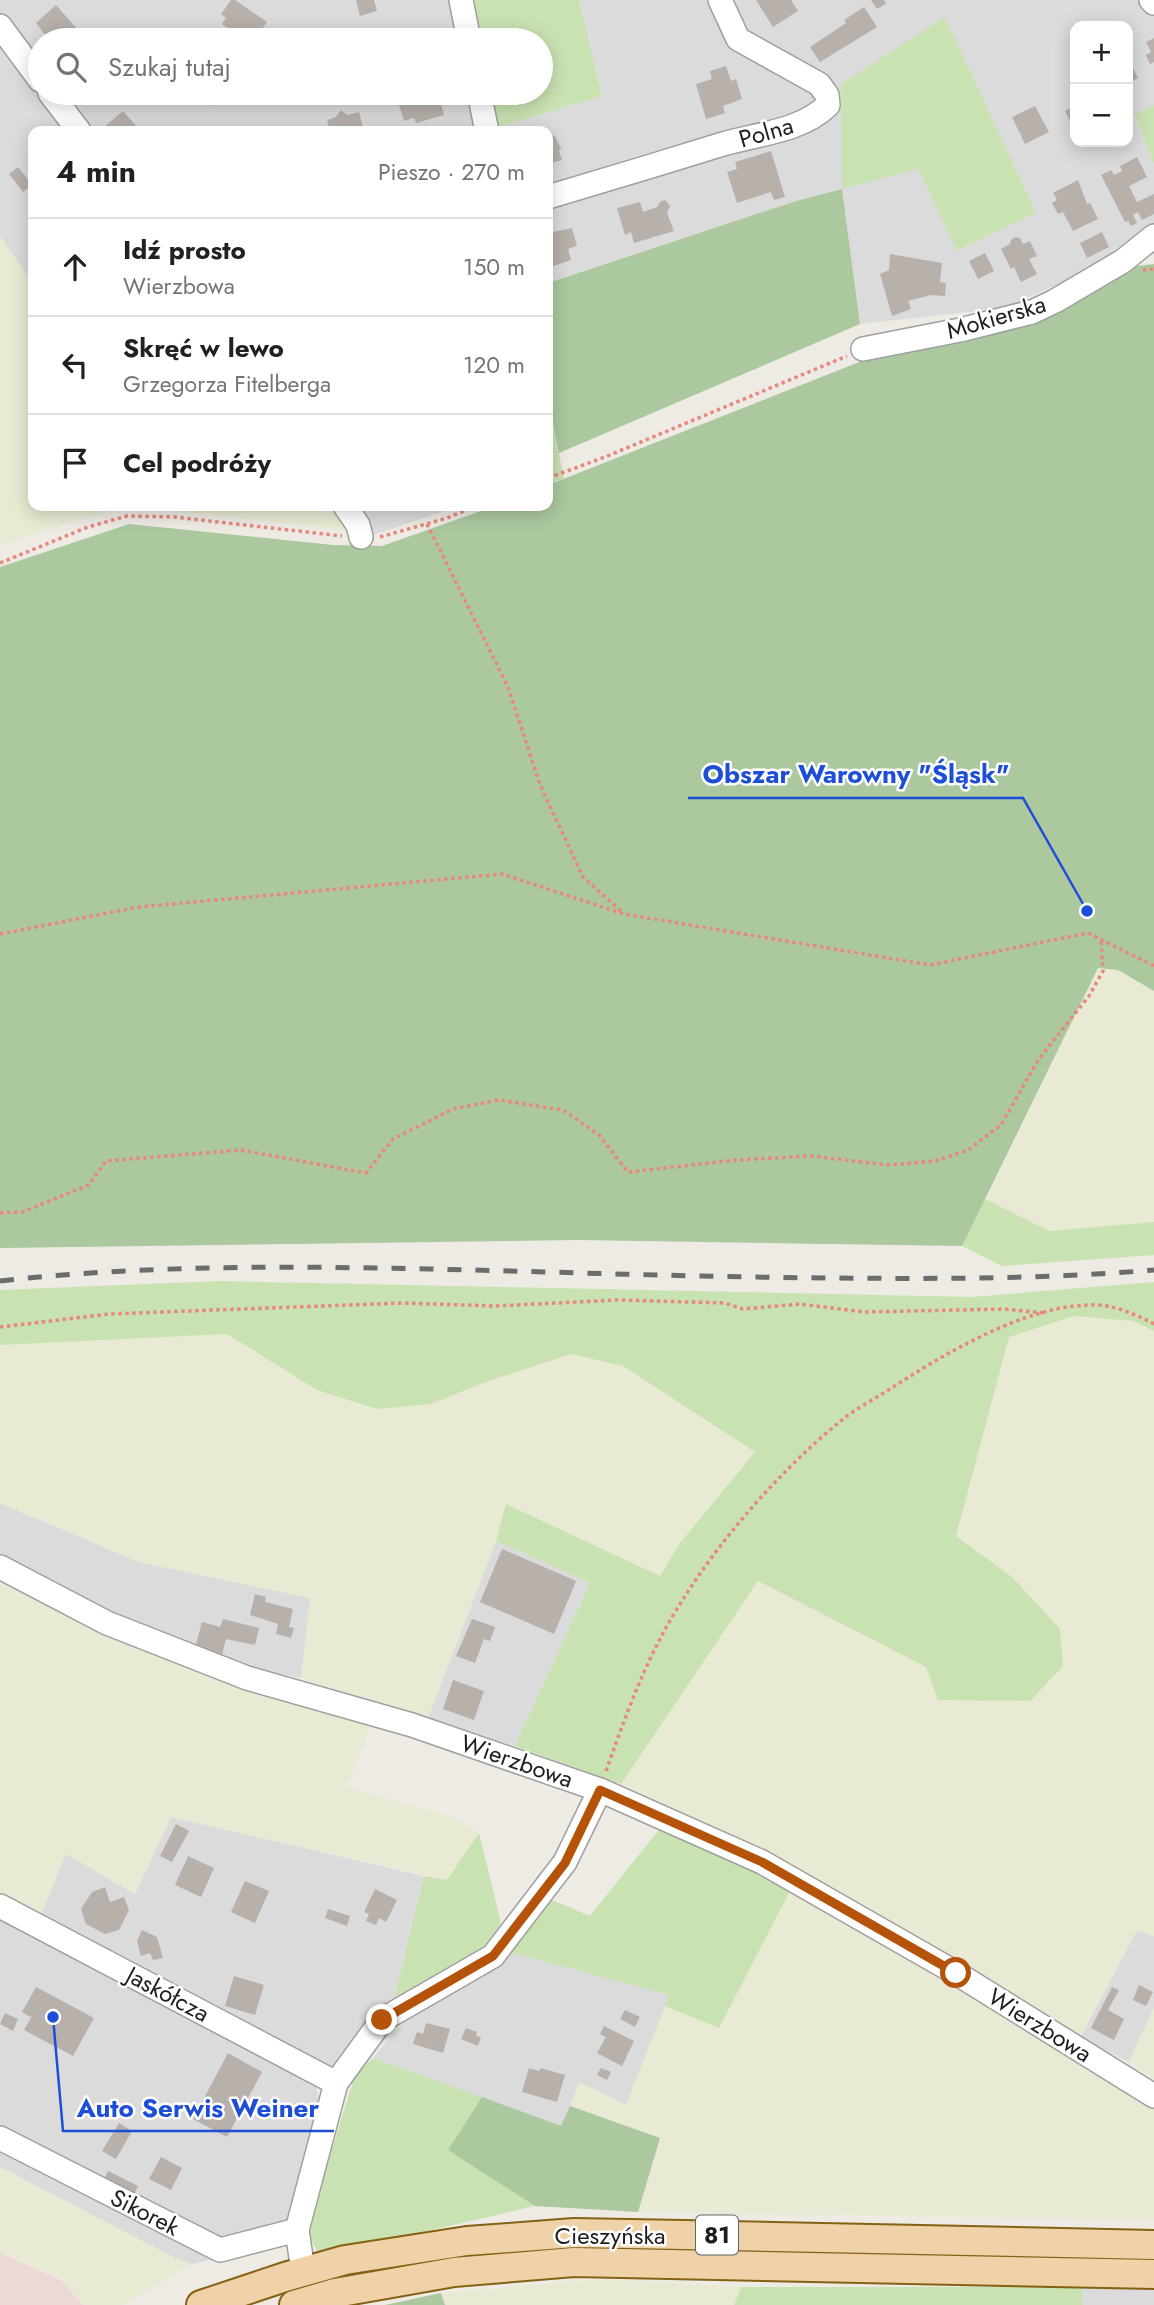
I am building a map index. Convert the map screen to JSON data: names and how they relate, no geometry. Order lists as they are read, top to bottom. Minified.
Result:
{"streets":{"main road":["Cieszyńska","81"],"street":["Polna","Mokierska","Wierzbowa","Jaskółcza","Sikorek"]},"places":["Obszar Warowny \"Śląsk\"","Auto Serwis Weiner"],"page":{"map_buttons":["+","−"],"search":"Szukaj tutaj","heading":["4 min","Pieszo · 270 m"],"list":[["Idź prosto","Wierzbowa","150 m"],["Skręć w lewo","Grzegorza Fitelberga","120 m"],"Cel podróży"]}}
